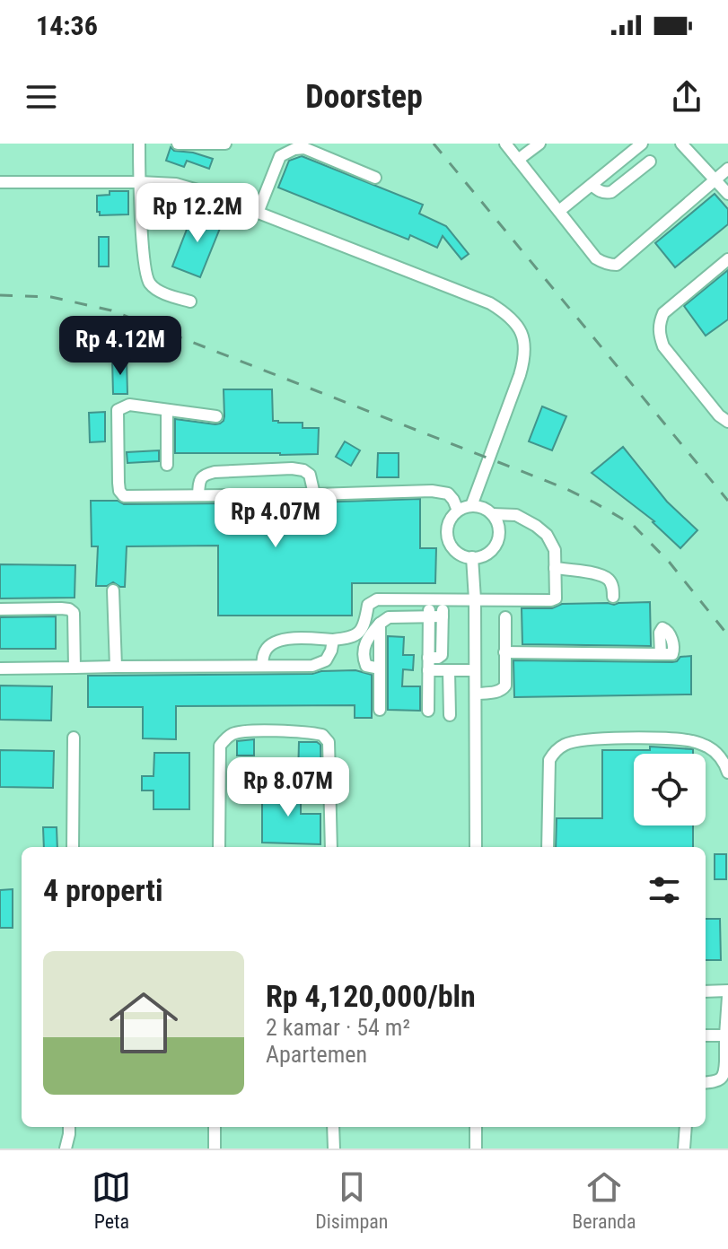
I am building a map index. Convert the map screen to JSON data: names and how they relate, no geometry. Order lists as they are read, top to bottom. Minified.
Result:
{"page":{"status":"14:36","header":"Doorstep","price":["Rp 12.2M","Rp 4.12M","Rp 4.07M","Rp 8.07M"],"heading":"4 properti","list":[{"name":"Rp 4,120,000/bln","note":"2 kamar · 54 m² · Apartemen"}],"tabs":["Peta","Disimpan","Beranda"]}}
